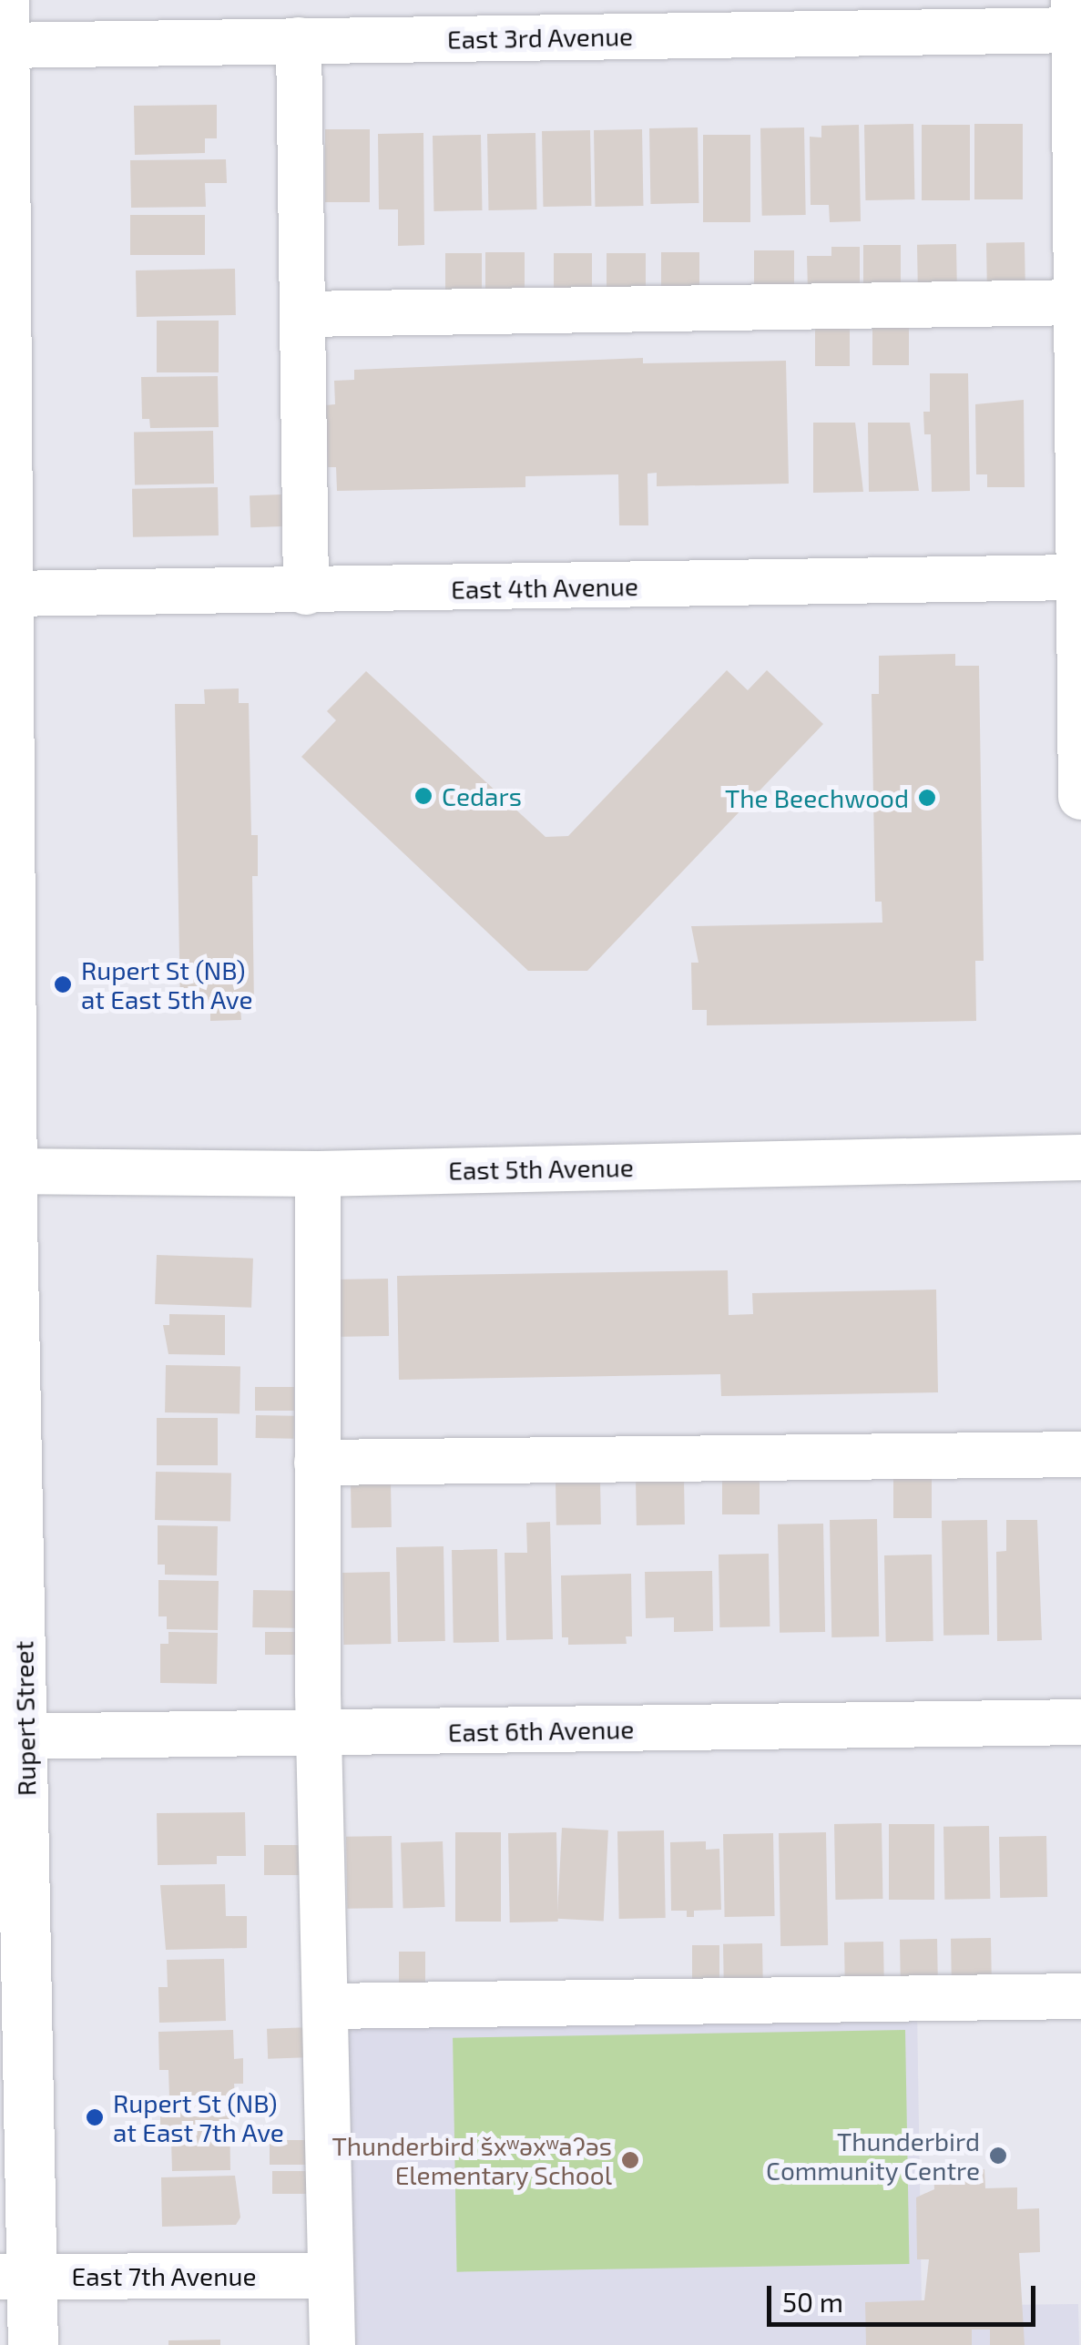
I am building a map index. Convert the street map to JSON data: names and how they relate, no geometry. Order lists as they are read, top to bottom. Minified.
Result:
{"streets":{"main road":["Rupert Street"],"street":["East 3rd Avenue","East 4th Avenue","East 5th Avenue","East 6th Avenue","East 7th Avenue"]},"crossings":[["East 3rd Avenue","Rupert Street"],["East 4th Avenue","Rupert Street"],["East 5th Avenue","Rupert Street"],["Rupert Street","East 6th Avenue"],["Rupert Street","East 7th Avenue"]],"places":["Cedars","The Beechwood","Rupert St (NB) at East 5th Ave","Rupert St (NB) at East 7th Ave","Thunderbird Community Centre","Thunderbird šxʷəxʷaʔəs Elementary School"],"scale_bar":"50 m"}
